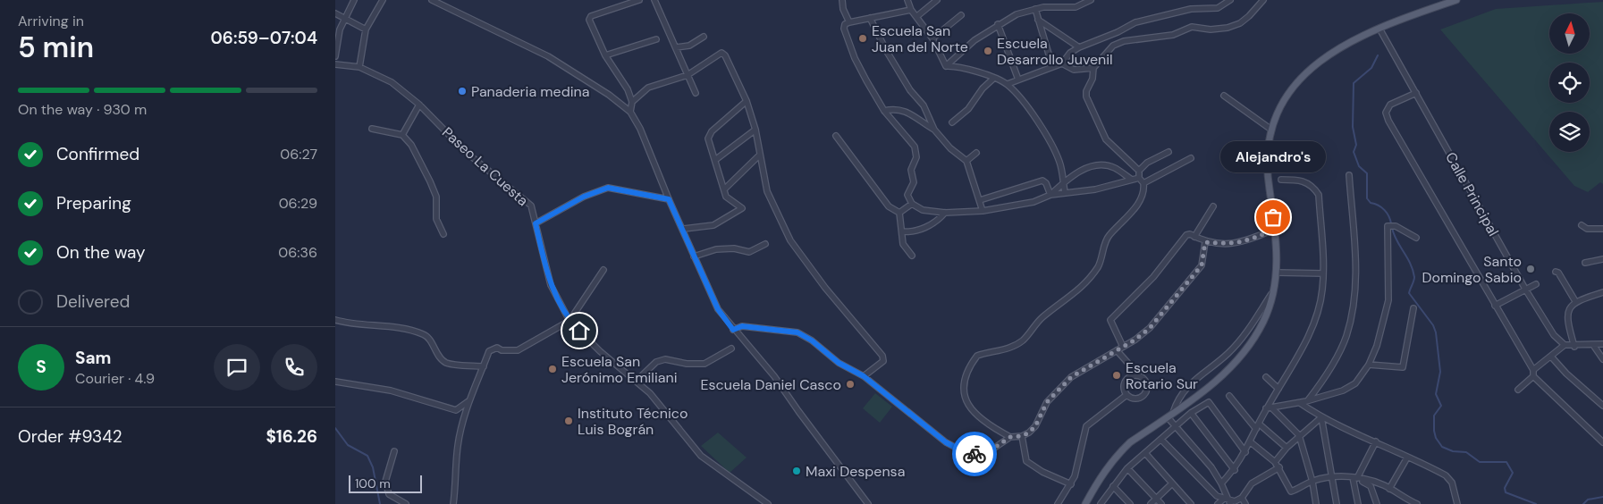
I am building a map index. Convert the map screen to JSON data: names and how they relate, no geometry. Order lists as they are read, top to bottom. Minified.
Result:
{"streets":{"street":["Paseo La Cuesta","Calle Principal"]},"places":["Escuela San Juan del Norte","Escuela Desarrollo Juvenil","Panaderia medina","Alejandro's","Santo Domingo Sabio","Escuela San Jerónimo Emiliani","Escuela Rotario Sur","Escuela Daniel Casco","Instituto Técnico Luis Bográn","Maxi Despensa"],"scale_bar":"100 m","north":"top","page":{"heading":["5 min","Arriving in","06:59–07:04"],"panel":["Sam","Courier · 4.9","Order #9342","$16.26"],"bar":"On the way · 930 m","list":[["Confirmed","06:27"],["Preparing","06:29"],["On the way","06:36"],"Delivered"],"bubble":"Alejandro's","round":"S","scale":"100 m"}}
